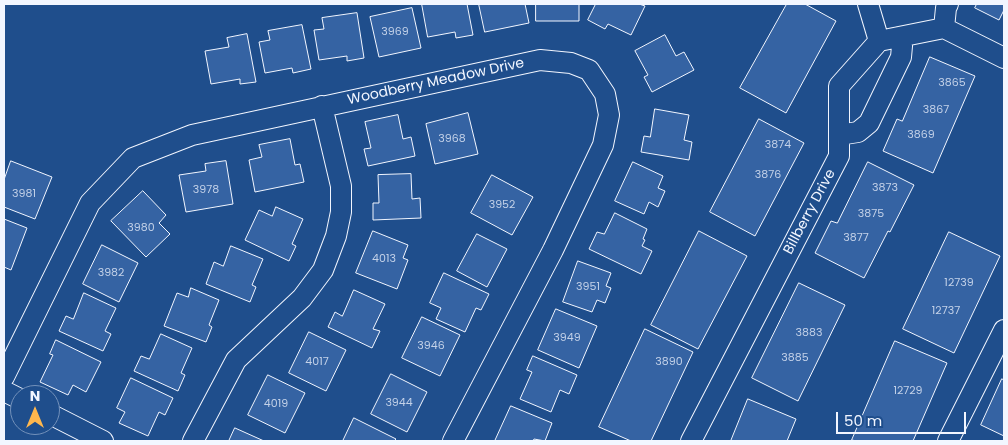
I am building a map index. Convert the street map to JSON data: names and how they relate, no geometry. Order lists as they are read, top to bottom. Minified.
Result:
{"streets":{"street":["Woodberry Meadow Drive","Billberry Drive"]},"house_numbers":["3969","3865","3867","3869","3968","3874","3876","3873","3978","3981","3952","3875","3980","3877","4013","3982","12739","3951","12737","3883","3949","3946","3885","4017","3890","12729","3944","4019"],"scale_bar":"50 m","north":"top"}
